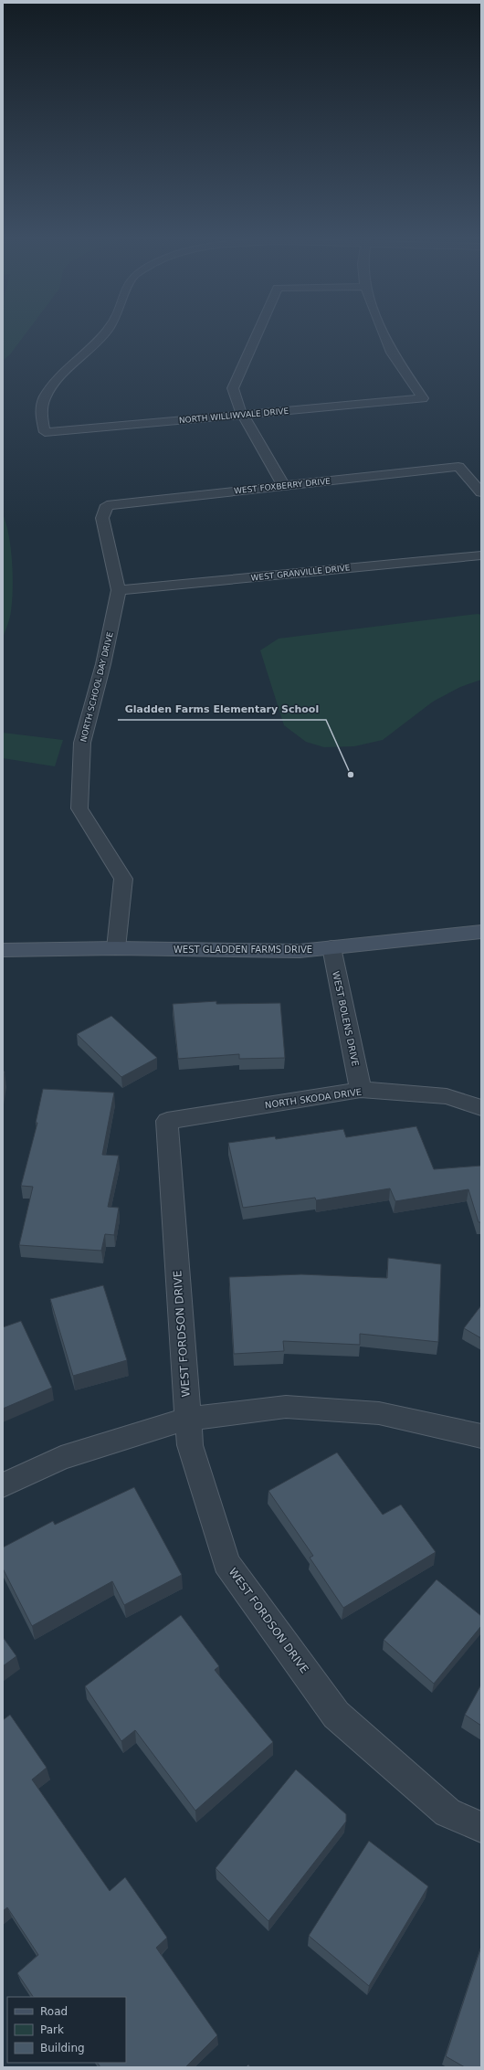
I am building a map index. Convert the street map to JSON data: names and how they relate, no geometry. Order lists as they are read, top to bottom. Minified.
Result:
{"streets":{"street":["NORTH WILLIWVALE DRIVE","WEST FOXBERRY DRIVE","WEST GRANVILLE DRIVE","NORTH SCHOOL DAY DRIVE","WEST GLADDEN FARMS DRIVE","WEST BOLENS DRIVE","NORTH SKODA DRIVE","WEST FORDSON DRIVE"]},"crossings":[["WEST FOXBERRY DRIVE","NORTH SCHOOL DAY DRIVE"],["WEST GRANVILLE DRIVE","NORTH SCHOOL DAY DRIVE"],["NORTH SCHOOL DAY DRIVE","WEST GLADDEN FARMS DRIVE"],["WEST GLADDEN FARMS DRIVE","WEST BOLENS DRIVE"],["WEST BOLENS DRIVE","NORTH SKODA DRIVE"],["NORTH SKODA DRIVE","WEST FORDSON DRIVE"]],"places":["Gladden Farms Elementary School"],"legend":["Road","Park","Building"]}
